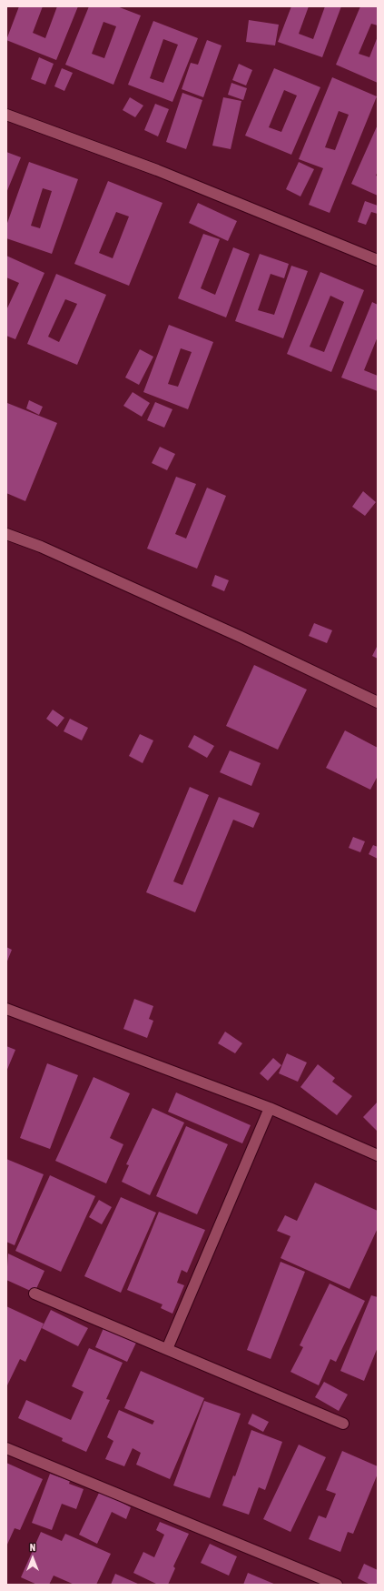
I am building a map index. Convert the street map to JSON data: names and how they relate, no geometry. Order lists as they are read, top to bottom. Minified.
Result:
{"north":"top"}
